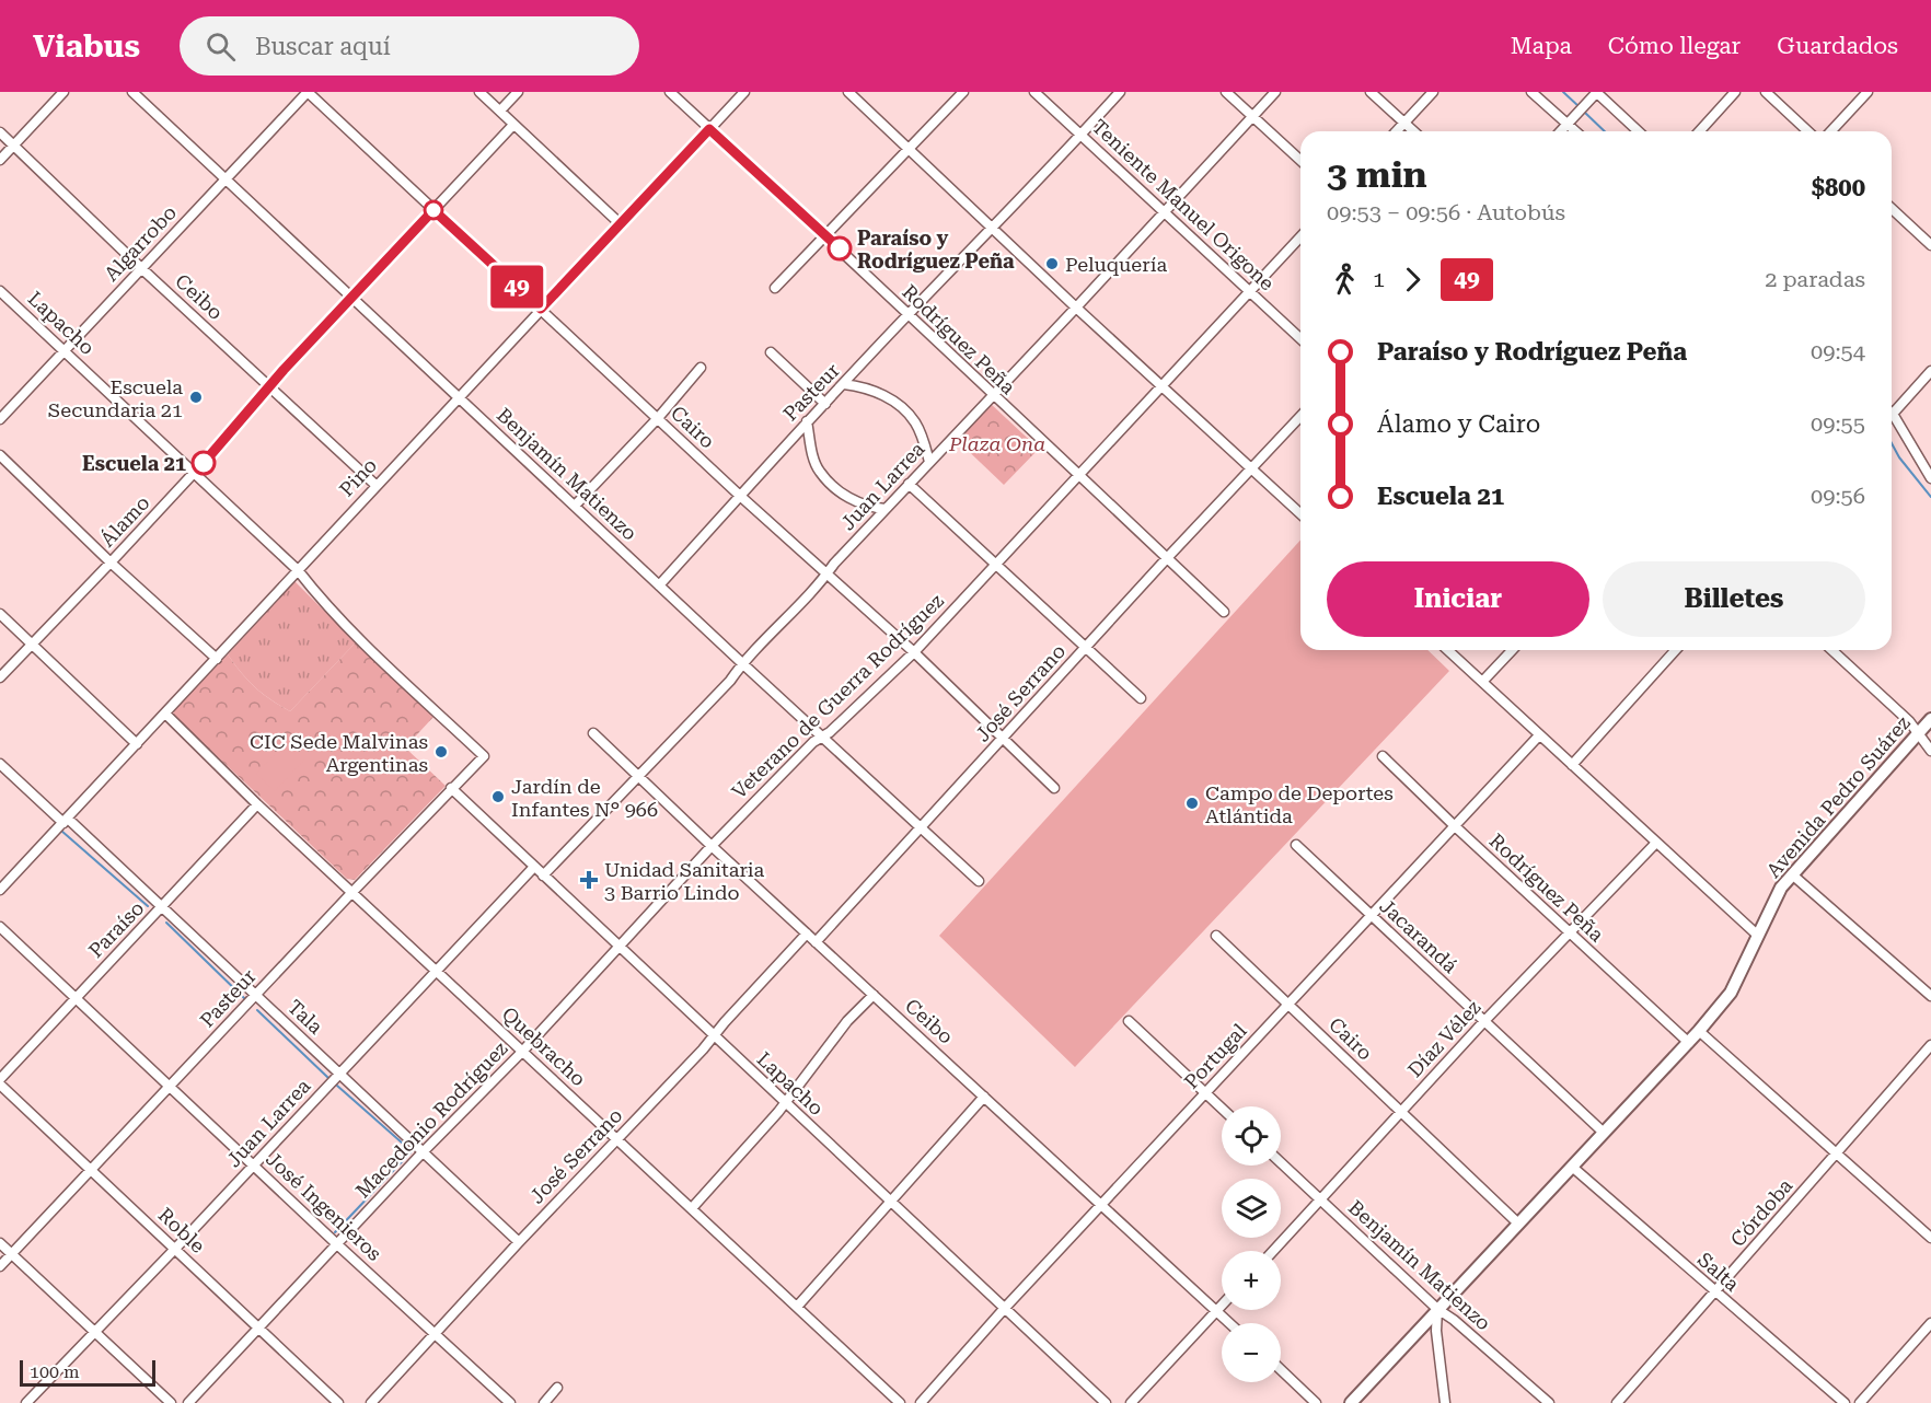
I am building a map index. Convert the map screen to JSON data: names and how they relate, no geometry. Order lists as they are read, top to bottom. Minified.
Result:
{"streets":{"main road":["Avenida Pedro Suárez"],"street":["Teniente Manuel Origone","Algarrobo","Ceibo","Lapacho","Rodríguez Peña","Pasteur","Cairo","Benjamín Matienzo","Pino","Juan Larrea","Álamo","José Serrano","Veterano de Guerra Rodríguez","Paraíso","Jacarandá","Tala","Díaz Vélez","Quebracho","Portugal","Macedonio Rodríguez","José Ingenieros","Córdoba","Roble","Salta"]},"crossings":[["Teniente Manuel Origone","Pasteur"],["Teniente Manuel Origone","Juan Larrea"],["Teniente Manuel Origone","Veterano de Guerra Rodríguez"],["Algarrobo","Ceibo"],["Algarrobo","Lapacho"],["Algarrobo","Cairo"],["Algarrobo","Benjamín Matienzo"],["Ceibo","Pino"],["Ceibo","Juan Larrea"],["Ceibo","Álamo"],["Ceibo","José Serrano"],["Ceibo","Veterano de Guerra Rodríguez"],["Ceibo","Portugal"],["Lapacho","Pasteur"],["Lapacho","Pino"],["Lapacho","Juan Larrea"],["Lapacho","Álamo"],["Lapacho","José Serrano"],["Lapacho","Veterano de Guerra Rodríguez"],["Lapacho","Portugal"],["Lapacho","Macedonio Rodríguez"],["Rodríguez Peña","Pasteur"],["Rodríguez Peña","Pino"],["Rodríguez Peña","Juan Larrea"],["Rodríguez Peña","José Serrano"],["Rodríguez Peña","Veterano de Guerra Rodríguez"],["Rodríguez Peña","Avenida Pedro Suárez"],["Rodríguez Peña","Díaz Vélez"],["Rodríguez Peña","Portugal"],["Pasteur","Cairo"],["Pasteur","Benjamín Matienzo"],["Pasteur","Juan Larrea"],["Pasteur","Tala"],["Pasteur","Quebracho"],["Pasteur","José Ingenieros"],["Pasteur","Roble"],["Cairo","Pino"],["Cairo","Juan Larrea"],["Cairo","Álamo"],["Cairo","José Serrano"],["Cairo","Veterano de Guerra Rodríguez"],["Cairo","Avenida Pedro Suárez"],["Cairo","Díaz Vélez"],["Cairo","Portugal"],["Benjamín Matienzo","Pino"],["Benjamín Matienzo","Juan Larrea"],["Benjamín Matienzo","Álamo"],["Benjamín Matienzo","José Serrano"],["Benjamín Matienzo","Veterano de Guerra Rodríguez"],["Benjamín Matienzo","Avenida Pedro Suárez"],["Benjamín Matienzo","Díaz Vélez"],["Pino","Tala"],["Pino","Quebracho"],["Juan Larrea","Tala"],["Juan Larrea","Quebracho"],["Juan Larrea","José Ingenieros"],["Juan Larrea","Roble"],["José Serrano","Tala"],["José Serrano","Quebracho"],["José Serrano","José Ingenieros"],["Veterano de Guerra Rodríguez","Macedonio Rodríguez"],["Avenida Pedro Suárez","Jacarandá"],["Avenida Pedro Suárez","Salta"],["Paraíso","Tala"],["Paraíso","Quebracho"],["Paraíso","José Ingenieros"],["Jacarandá","Díaz Vélez"],["Jacarandá","Portugal"],["Tala","Macedonio Rodríguez"],["Quebracho","Macedonio Rodríguez"],["Macedonio Rodríguez","José Ingenieros"],["Macedonio Rodríguez","Roble"],["Córdoba","Salta"]],"parks":["Plaza Ona"],"places":{"other":["Paraíso y Rodríguez Peña","Peluquería","Escuela Secundaria 21","Escuela 21","CIC Sede Malvinas Argentinas","Jardín de Infantes N° 966","Campo de Deportes Atlántida"],"health":["Unidad Sanitaria 3 Barrio Lindo"]},"lines":["bus line 49"],"scale_bar":"100 m","page":{"header":"Viabus","search":"Buscar aquí","nav":["Mapa","Cómo llegar","Guardados"],"on_map":"49","heading":["3 min","09:53 – 09:56 · Autobús","$800"],"legs":["1","49","2 paradas"],"list":[{"name":"Paraíso y Rodríguez Peña","value":"09:54"},{"name":"Álamo y Cairo","value":"09:55"},{"name":"Escuela 21","value":"09:56"}],"buttons":["Iniciar","Billetes"],"map_buttons":["+","−"],"scale":"100 m"}}
